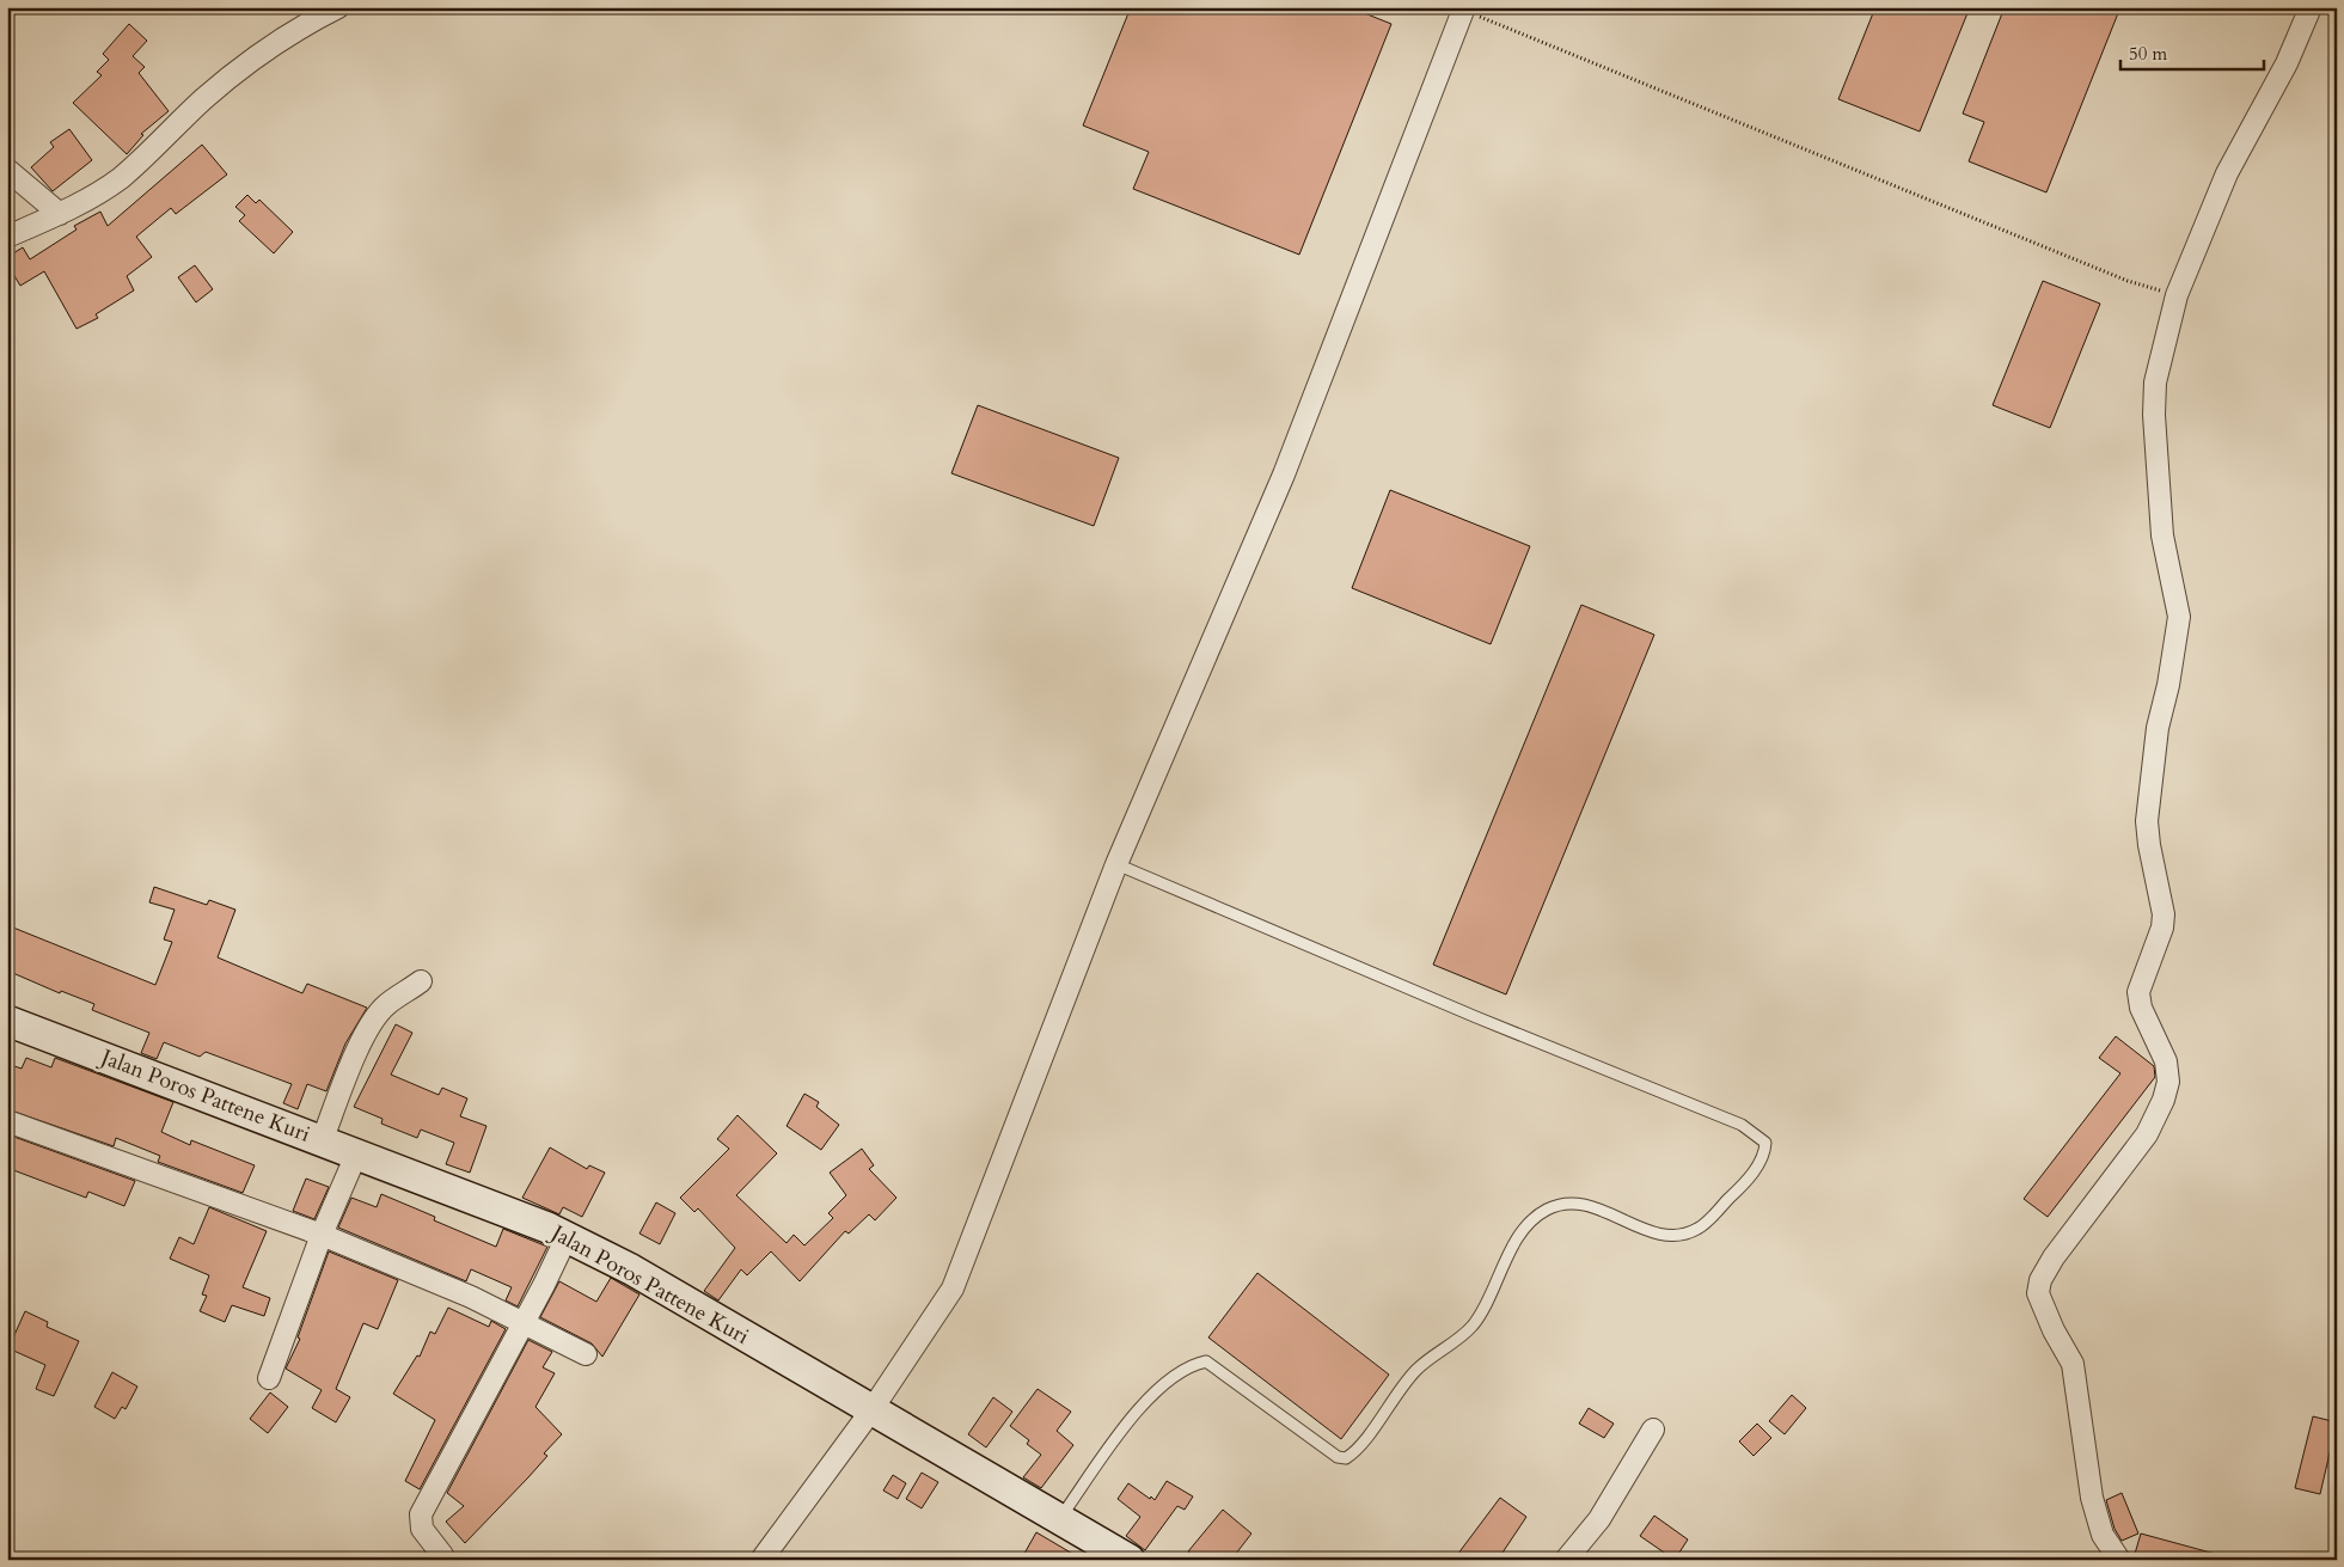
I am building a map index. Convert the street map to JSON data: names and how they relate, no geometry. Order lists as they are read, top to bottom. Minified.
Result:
{"streets":{"street":["Jalan Poros Pattene Kuri"]},"scale_bar":"50 m"}
